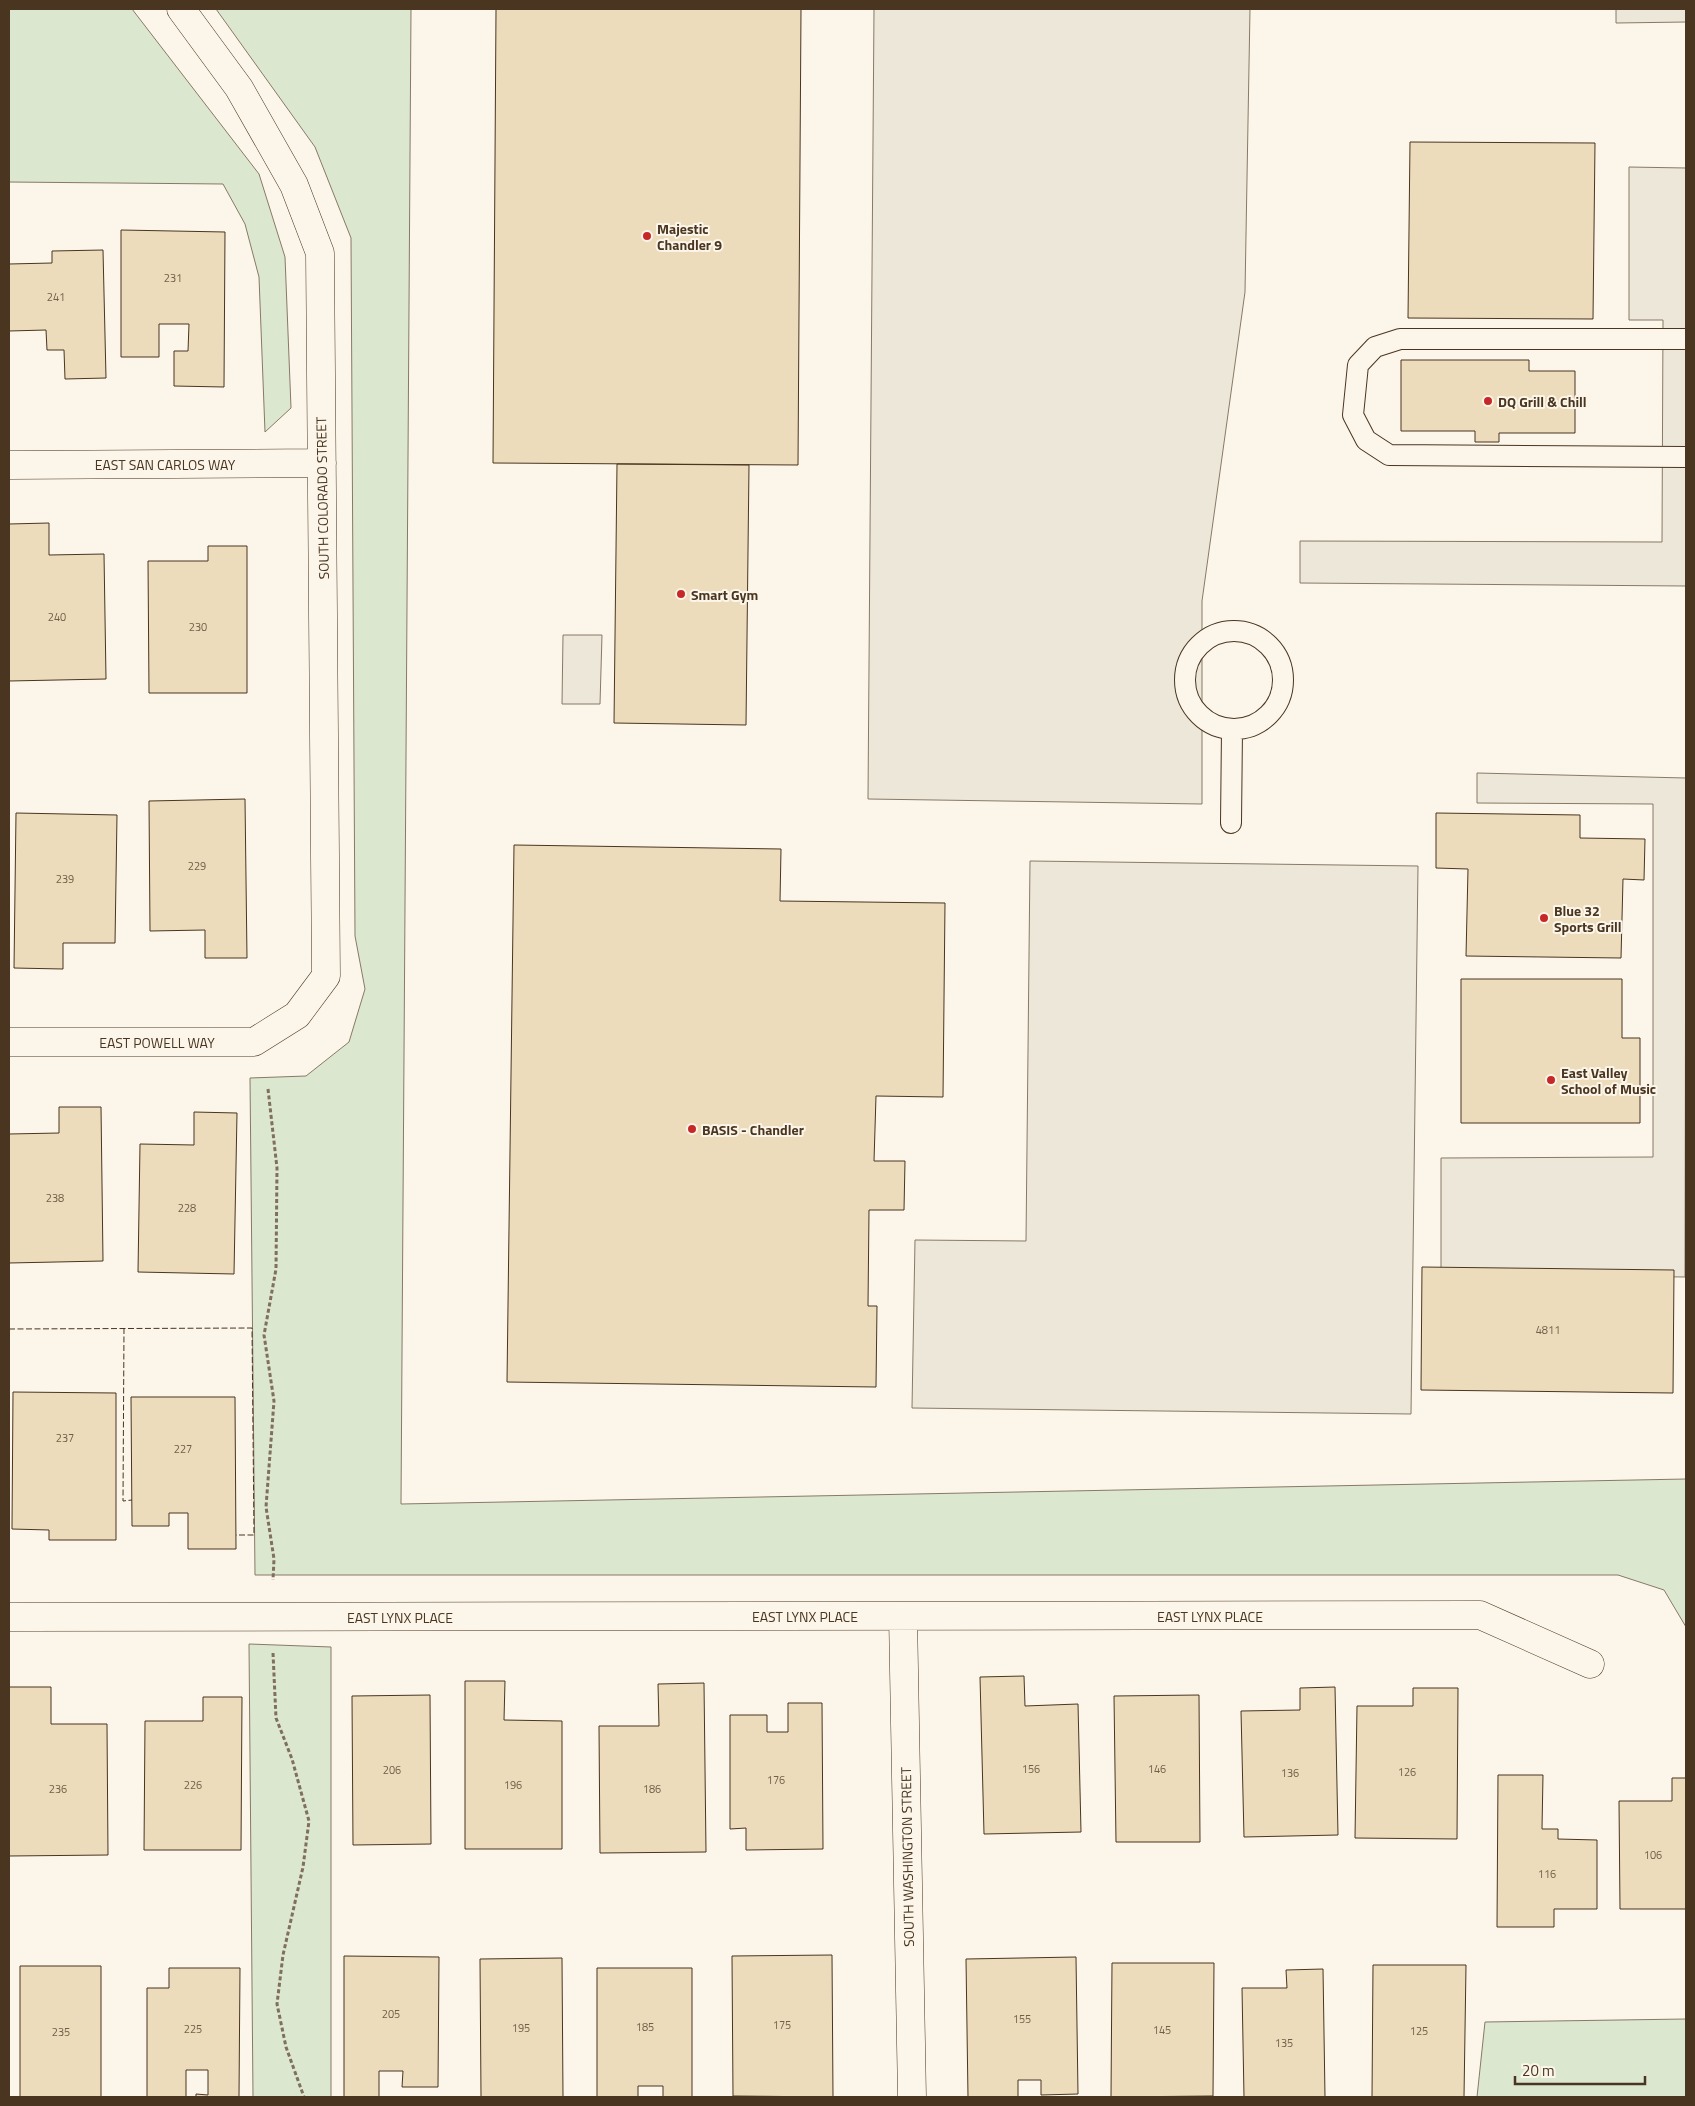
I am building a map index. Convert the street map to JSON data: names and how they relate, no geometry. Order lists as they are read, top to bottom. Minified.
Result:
{"streets":{"street":["EAST SAN CARLOS WAY","SOUTH COLORADO STREET","EAST POWELL WAY","EAST LYNX PLACE","SOUTH WASHINGTON STREET"]},"crossings":[["EAST SAN CARLOS WAY","SOUTH COLORADO STREET"],["SOUTH COLORADO STREET","EAST POWELL WAY"],["EAST LYNX PLACE","SOUTH WASHINGTON STREET"]],"places":["Majestic Chandler 9","DQ Grill & Chill","Smart Gym","Blue 32 Sports Grill","East Valley School of Music","BASIS - Chandler"],"house_numbers":["231","241","240","230","229","239","238","228","4811","237","227","156","146","206","126","136","176","226","196","236","186","106","116","205","155","175","185","195","225","145","125","235","135"],"scale_bar":"20 m"}
